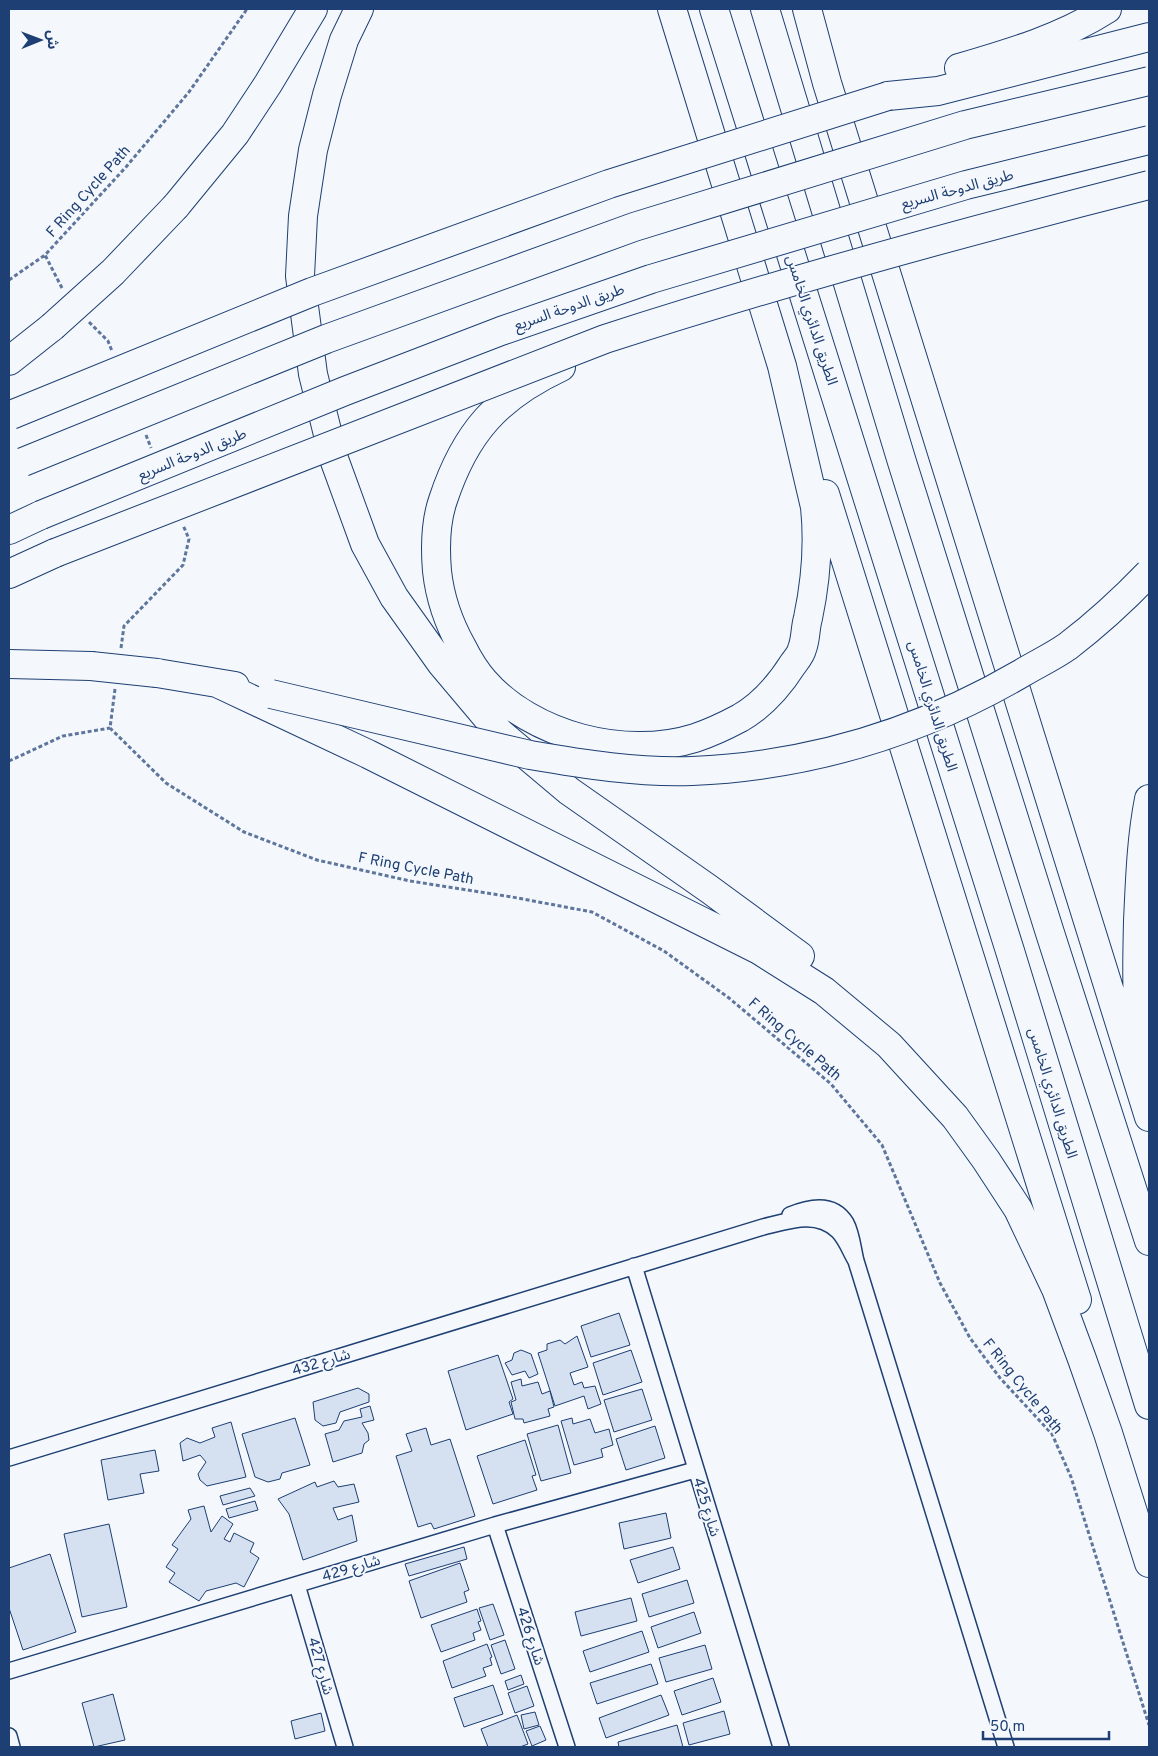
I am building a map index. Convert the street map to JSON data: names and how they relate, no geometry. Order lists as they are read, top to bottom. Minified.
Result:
{"streets":{"highway":["طريق الدوحة السريع","الطريق الدائري الخامس"],"street":["شارع 432","شارع 425","شارع 429","شارع 426","شارع 427"],"path":["F Ring Cycle Path"]},"crossings":[["شارع 432","شارع 425"],["شارع 425","شارع 429"],["شارع 429","شارع 426"],["شارع 429","شارع 427"]],"scale_bar":"50 m","north":"right"}
